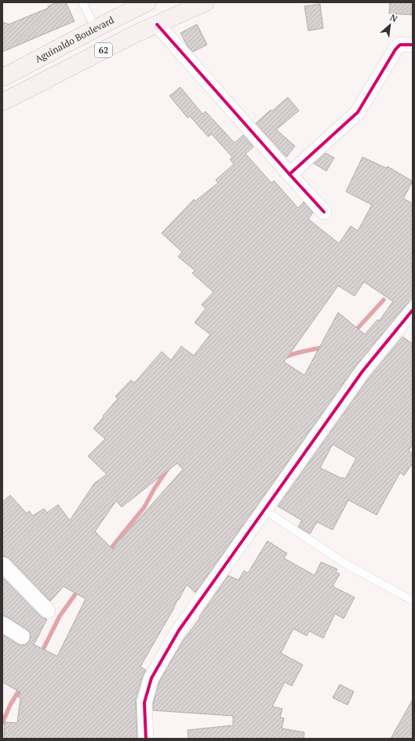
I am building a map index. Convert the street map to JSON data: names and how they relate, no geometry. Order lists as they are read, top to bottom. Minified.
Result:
{"streets":{"highway":["Aguinaldo Boulevard","62"]},"north":"top right"}
